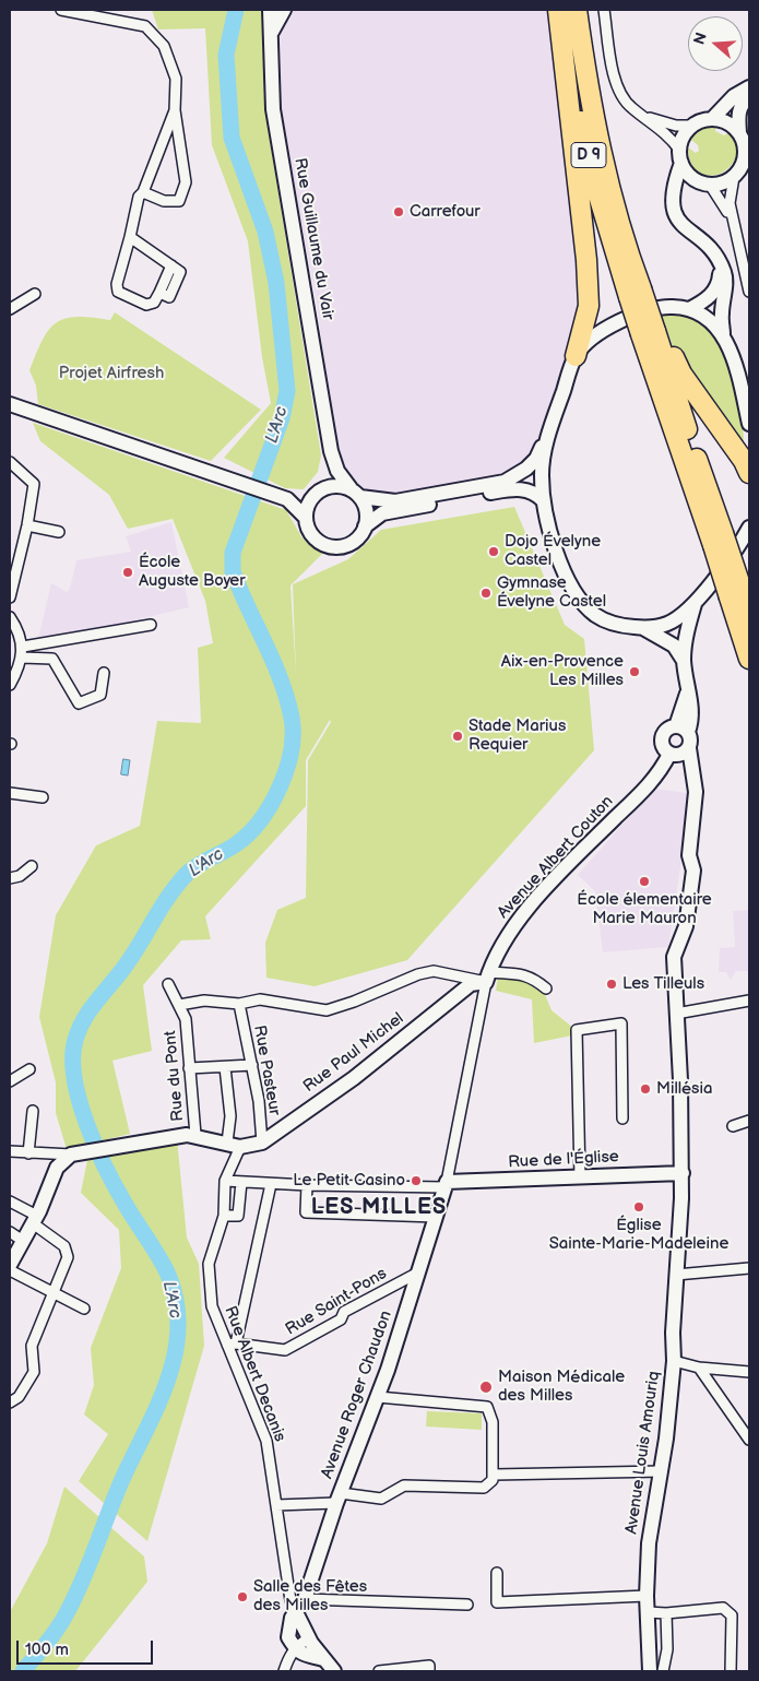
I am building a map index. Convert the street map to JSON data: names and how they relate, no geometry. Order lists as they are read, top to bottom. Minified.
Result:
{"streets":{"highway":["D 9"],"street":["Rue Guillaume du Vair","Avenue Albert Couton","Rue Paul Michel","Rue Pasteur","Rue du Pont","Rue de l'Église","Rue Saint-Pons","Rue Albert Decanis","Avenue Roger Chaudon","Avenue Louis Amouriq"]},"crossings":[["Avenue Albert Couton","Rue Paul Michel"],["Avenue Albert Couton","Rue de l'Église"],["Avenue Albert Couton","Avenue Roger Chaudon"],["Avenue Albert Couton","Avenue Louis Amouriq"],["Rue Paul Michel","Rue Pasteur"],["Rue de l'Église","Avenue Roger Chaudon"],["Rue de l'Église","Avenue Louis Amouriq"],["Rue Saint-Pons","Rue Albert Decanis"],["Rue Saint-Pons","Avenue Roger Chaudon"],["Rue Albert Decanis","Avenue Roger Chaudon"]],"districts":["LES MILLES"],"water":["L'Arc"],"parks":["Projet Airfresh"],"places":["Carrefour","Dojo Évelyne Castel","École Auguste Boyer","Gymnase Évelyne Castel","Aix-en-Provence Les Milles","Stade Marius Requier","École élementaire Marie Mauron","Les Tilleuls","Millésia","Le Petit Casino","Église Sainte-Marie-Madeleine","Maison Médicale des Milles","Salle des Fêtes des Milles"],"scale_bar":"100 m","north":"left"}
